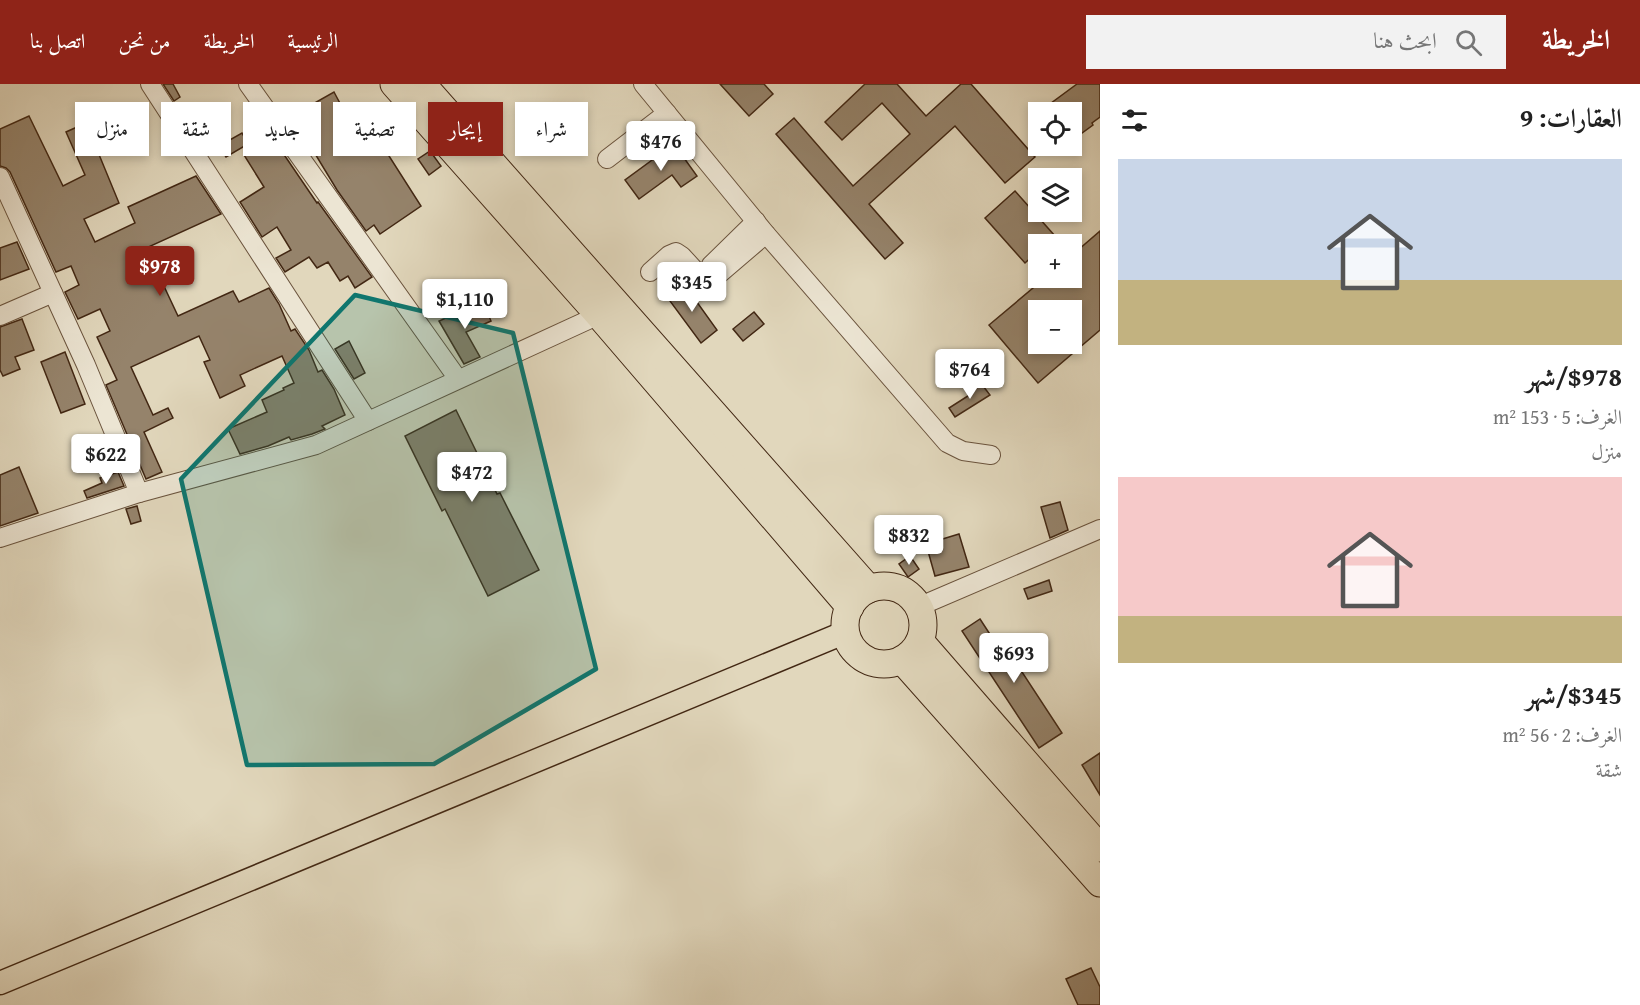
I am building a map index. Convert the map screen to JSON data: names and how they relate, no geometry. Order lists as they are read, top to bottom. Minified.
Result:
{"page":{"header":"الخريطة","search":"ابحث هنا","nav":["الرئيسية","الخريطة","من نحن","اتصل بنا"],"heading":"العقارات: 9","map_buttons":["+","−"],"chip":["شراء","إيجار","تصفية","جديد","شقة","منزل"],"price":["$476","$978","$345","$1,110","$764","$622","$472","$832","$693"],"list":[{"name":"$978/شهر","note":"الغرف: 5 · 153 m² · منزل"},{"name":"$345/شهر","note":"الغرف: 2 · 56 m² · شقة"}]}}
